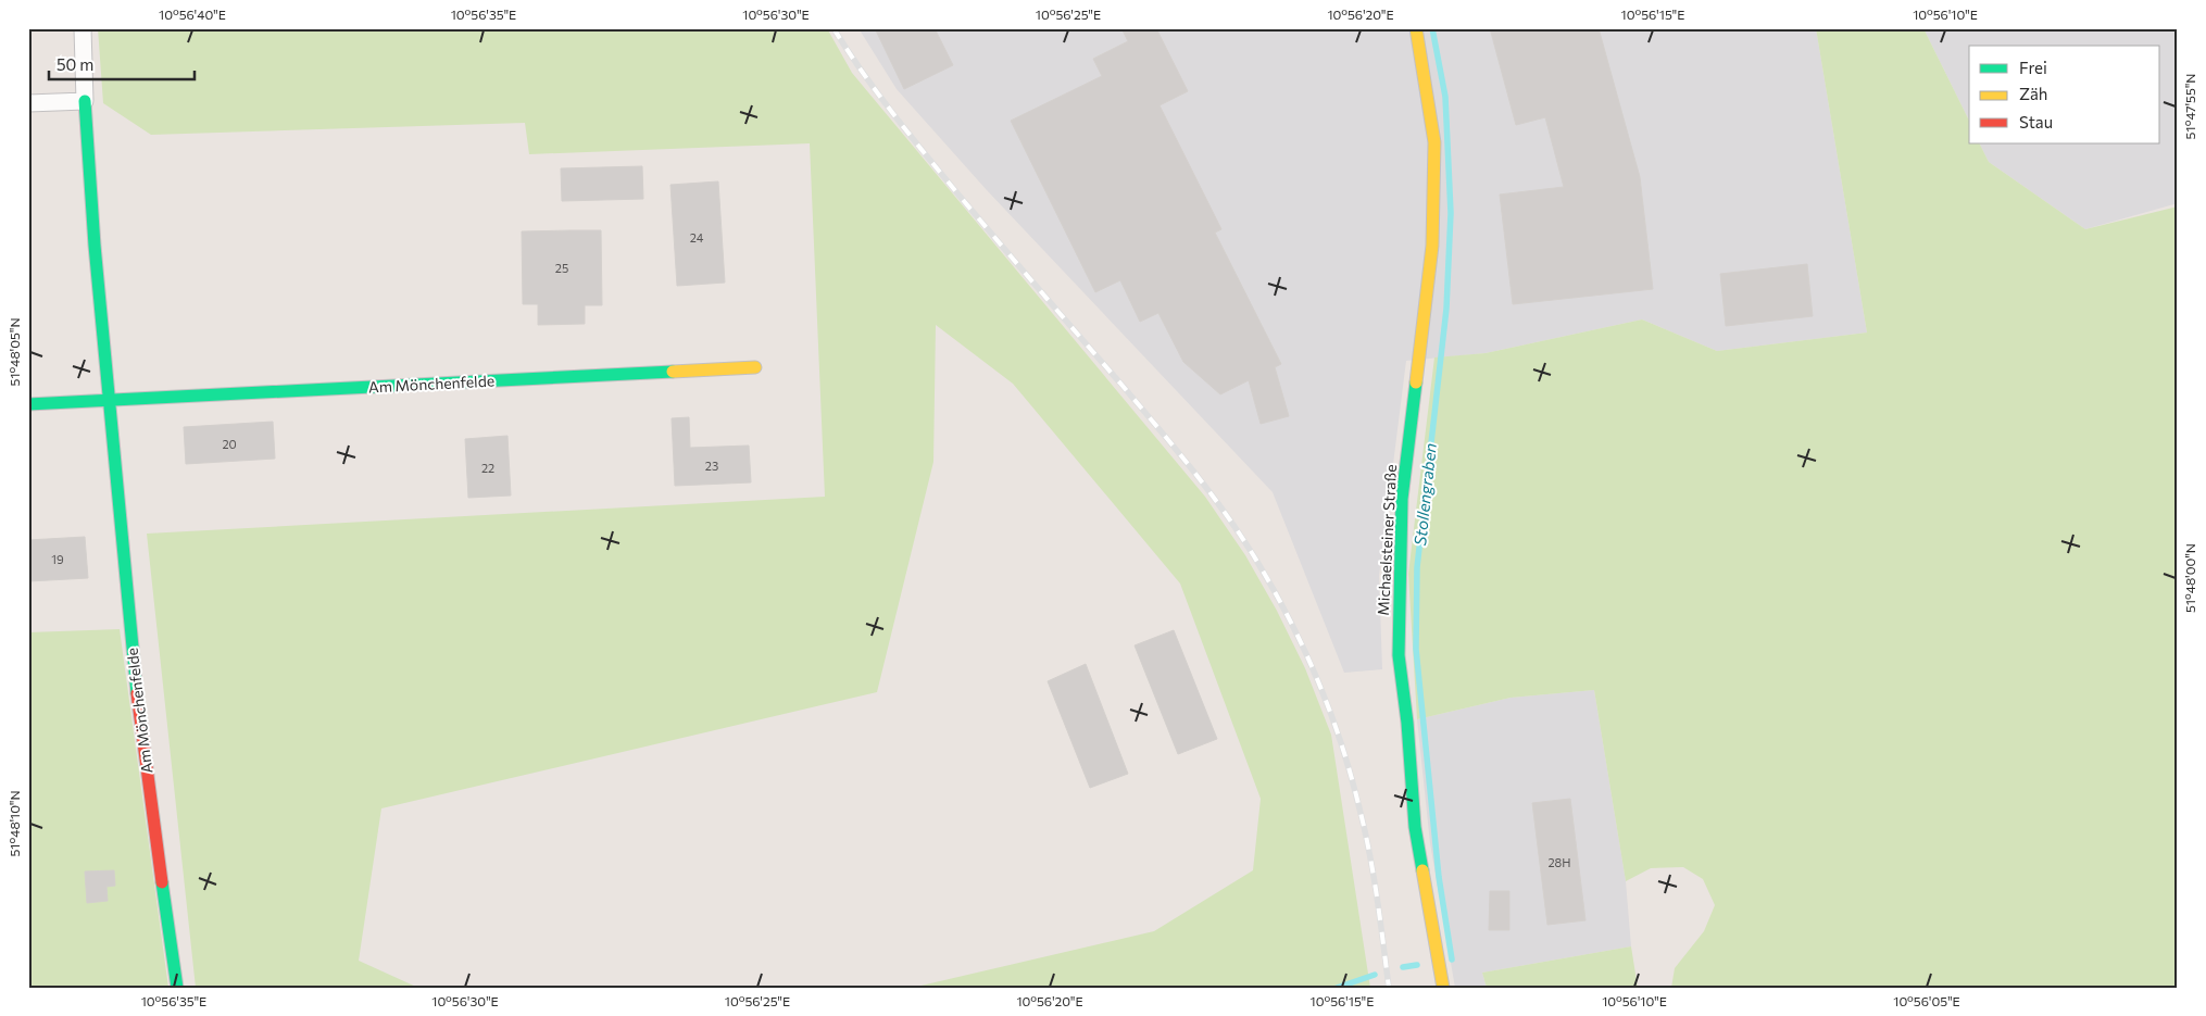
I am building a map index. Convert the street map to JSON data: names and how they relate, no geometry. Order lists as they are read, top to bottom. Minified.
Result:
{"streets":{"street":["Am Mönchenfelde","Michaelsteiner Straße"]},"water":["Stollengraben"],"house_numbers":["24","25","20","23","22","19","28H"],"legend":["Frei","Zäh","Stau"],"scale_bar":"50 m","coordinates":["10°56'40\"E","10°56'35\"E","10°56'30\"E","10°56'25\"E","10°56'20\"E","10°56'15\"E","10°56'10\"E","51°47'55\"N","51°48'05\"N","51°48'00\"N","51°48'10\"N","10°56'05\"E"]}
